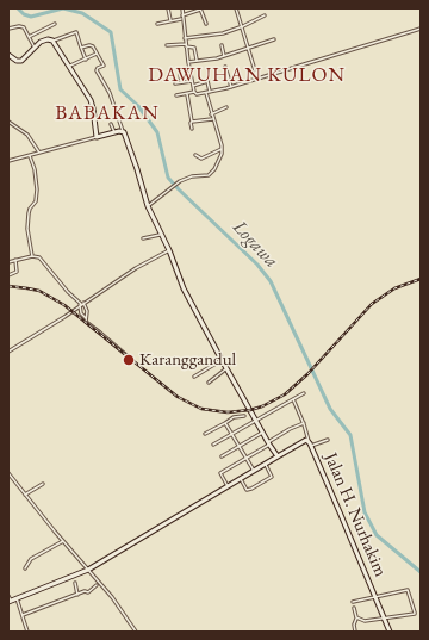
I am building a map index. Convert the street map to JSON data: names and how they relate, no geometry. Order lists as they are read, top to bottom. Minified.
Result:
{"streets":{"main road":["Jalan H. Nurhakim"]},"districts":["DAWUHAN KULON","BABAKAN"],"water":["Logawa"],"places":["Karanggandul"]}
